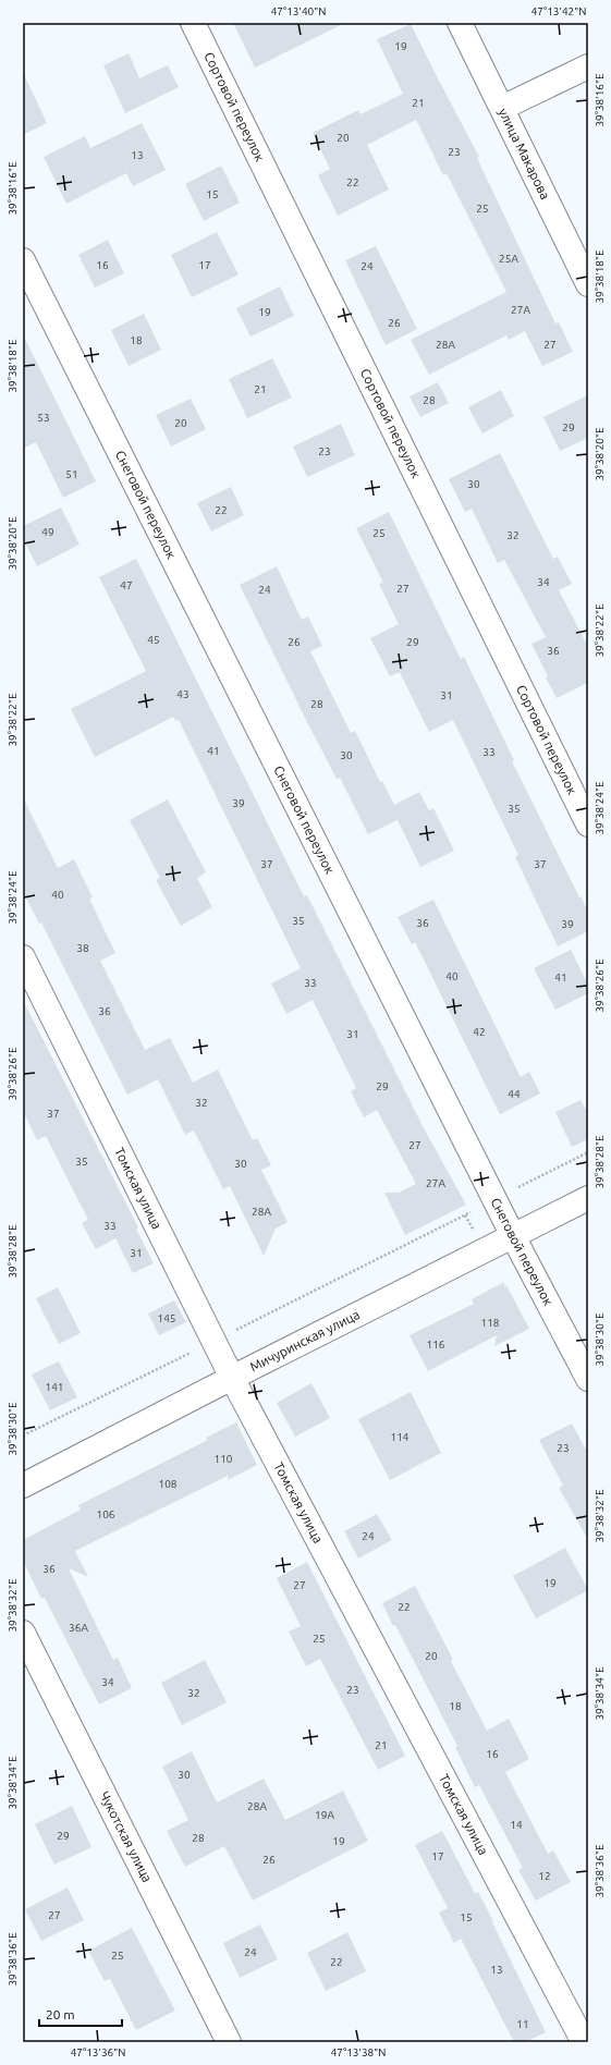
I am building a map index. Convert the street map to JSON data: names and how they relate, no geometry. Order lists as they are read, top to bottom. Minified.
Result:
{"streets":{"street":["Сортовой переулок","улица Макарова","Снеговой переулок","Томская улица","Мичуринская улица","Чукотская улица"]},"crossings":[["Снеговой переулок","Мичуринская улица"],["Томская улица","Мичуринская улица"]],"house_numbers":["19","21","20","23","13","22","15","25","25А","16","17","24","27А","19","26","18","28А","27","21","28","53","20","29","23","51","30","22","49","25","32","34","47","27","24","45","26","29","36","43","31","28","41","33","30","39","35","37","37","40","35","36","39","38","40","41","33","36","42","31","29","44","32","37","27","35","30","27А","28А","33","31","145","118","116","141","114","23","110","108","106","24","36","19","27","22","36А","25","20","34","23","32","18","21","16","30","28А","19А","14","29","28","19","17","26","12","27","15","24","25","22","13","11"],"scale_bar":"20 m","coordinates":["47°13'40\"N","47°13'42\"N","39°38'16\"E","39°38'18\"E","39°38'20\"E","39°38'22\"E","39°38'24\"E","39°38'26\"E","39°38'28\"E","39°38'30\"E","39°38'32\"E","39°38'34\"E","39°38'36\"E","47°13'36\"N","47°13'38\"N"]}
